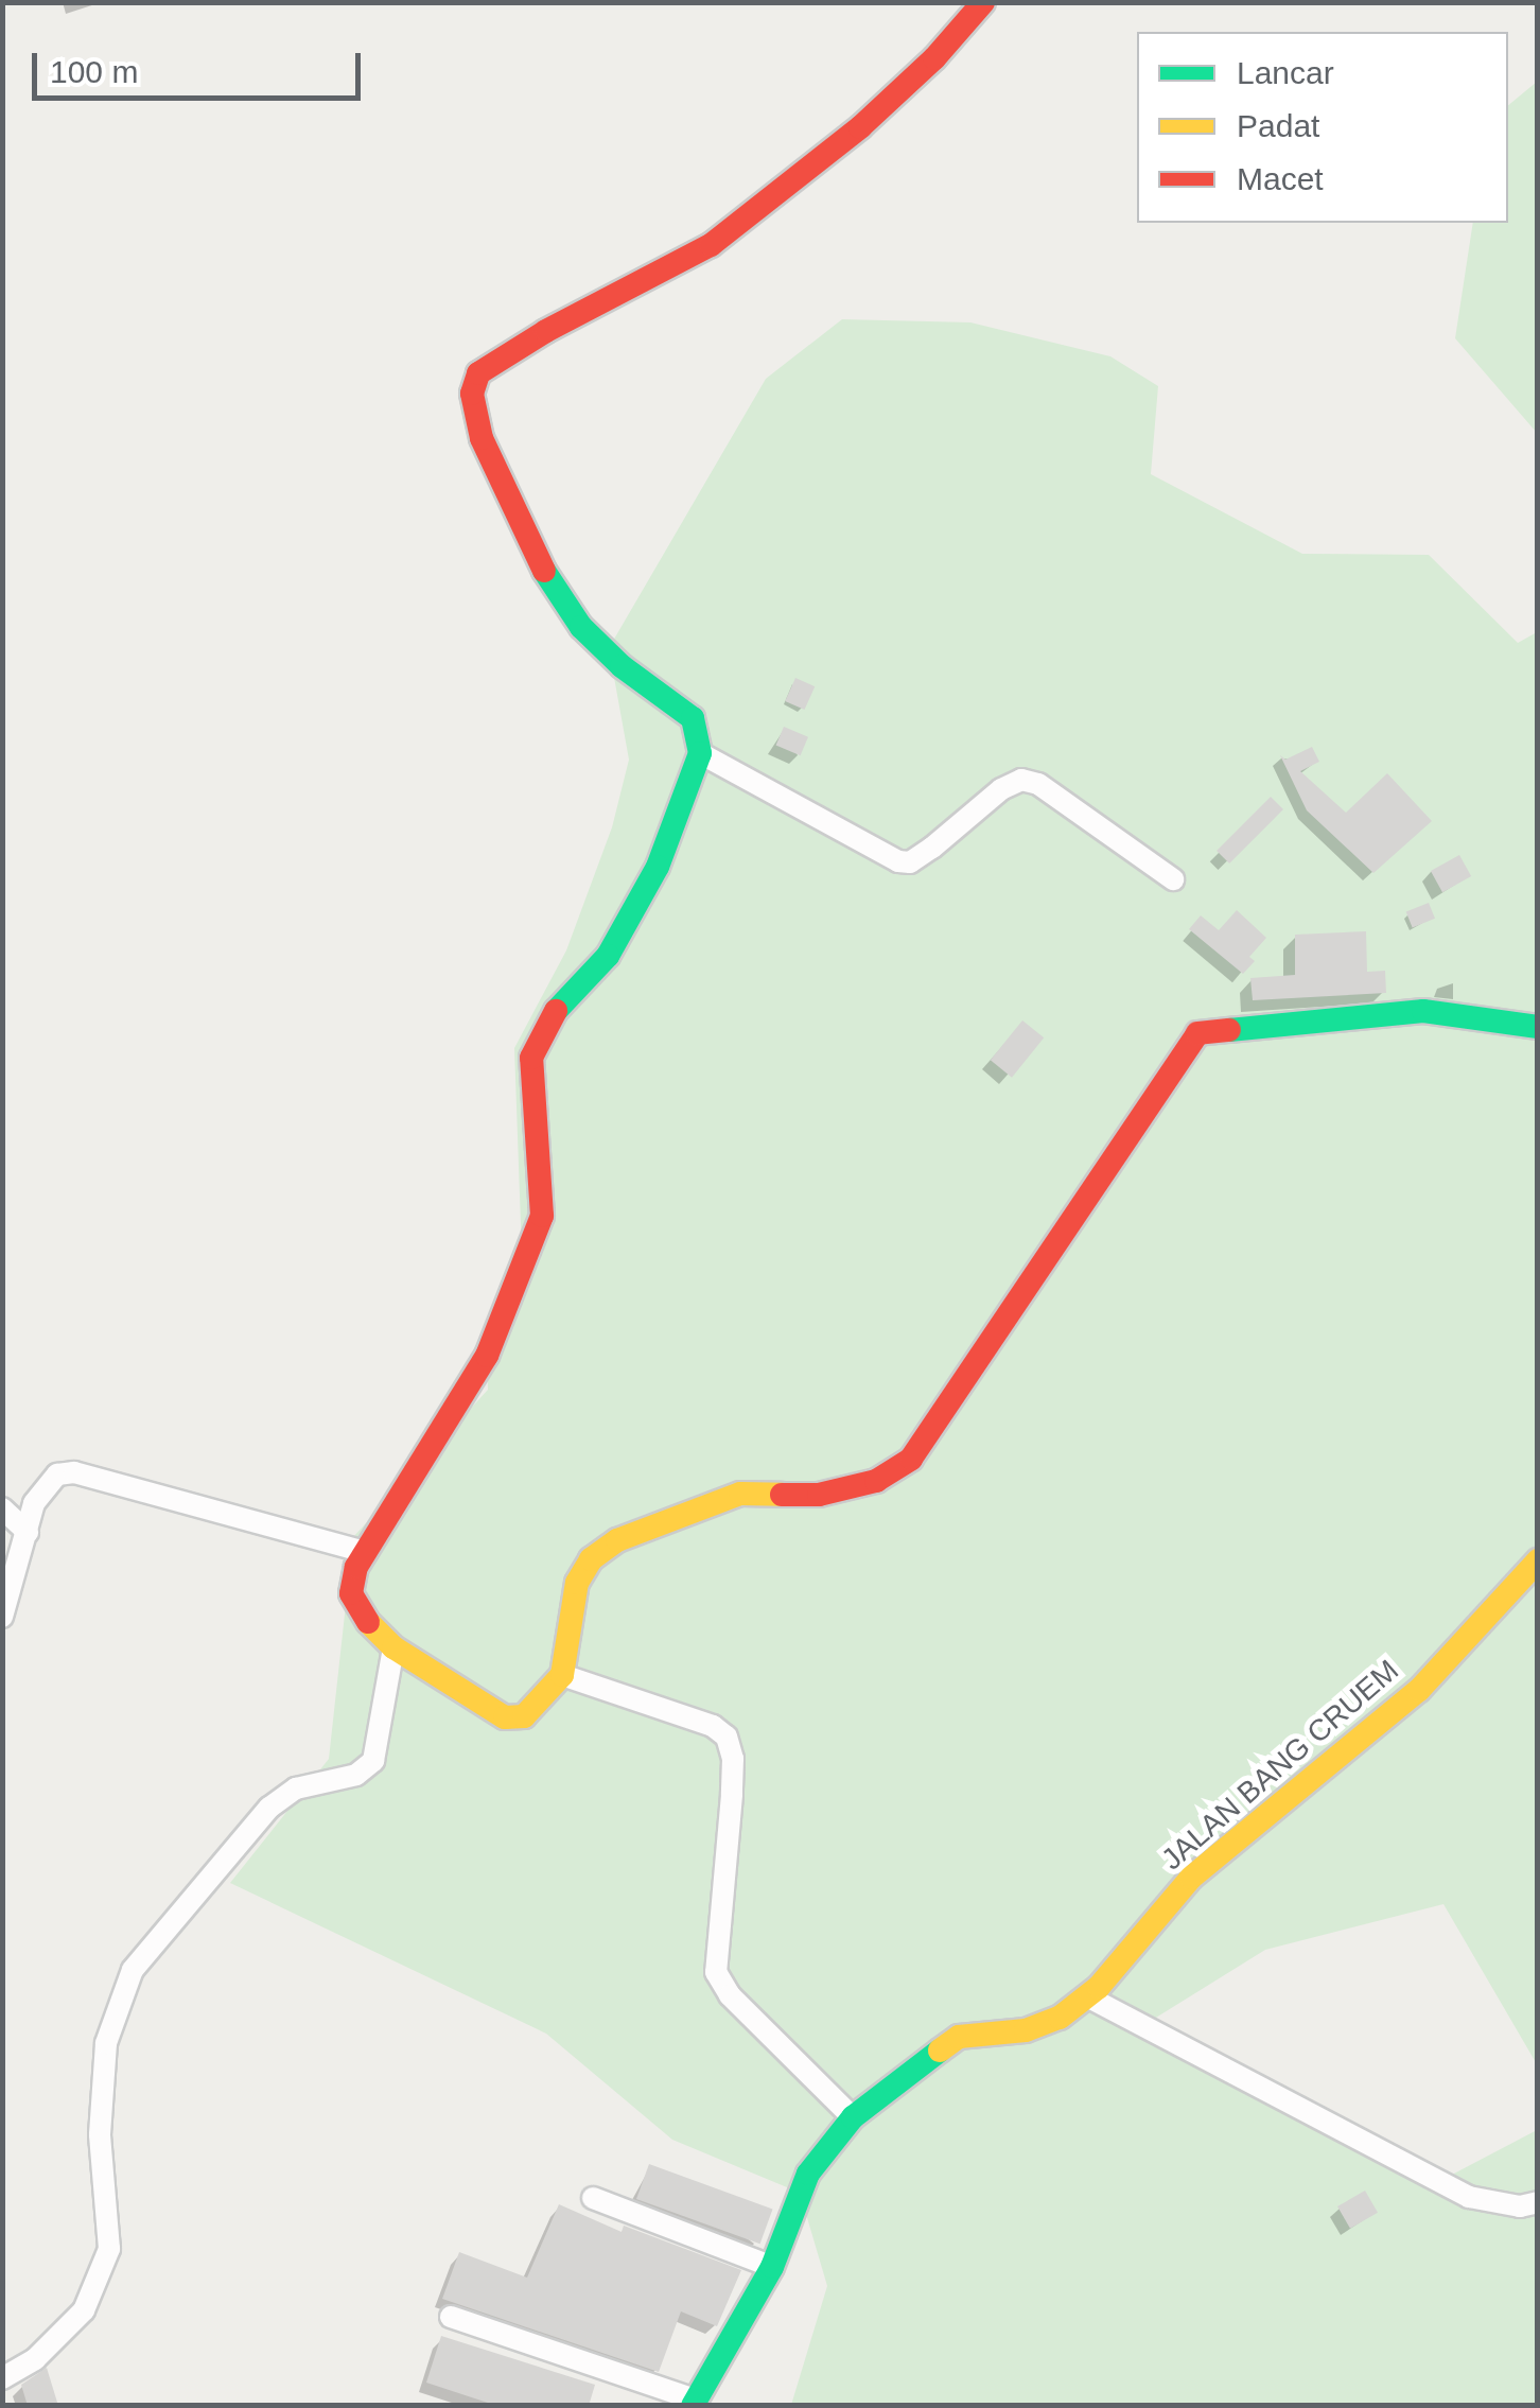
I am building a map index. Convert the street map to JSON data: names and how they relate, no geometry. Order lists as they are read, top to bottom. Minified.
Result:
{"streets":{"street":["JALAN BANG CRUEM"]},"legend":["Lancar","Padat","Macet"],"scale_bar":"100 m"}
